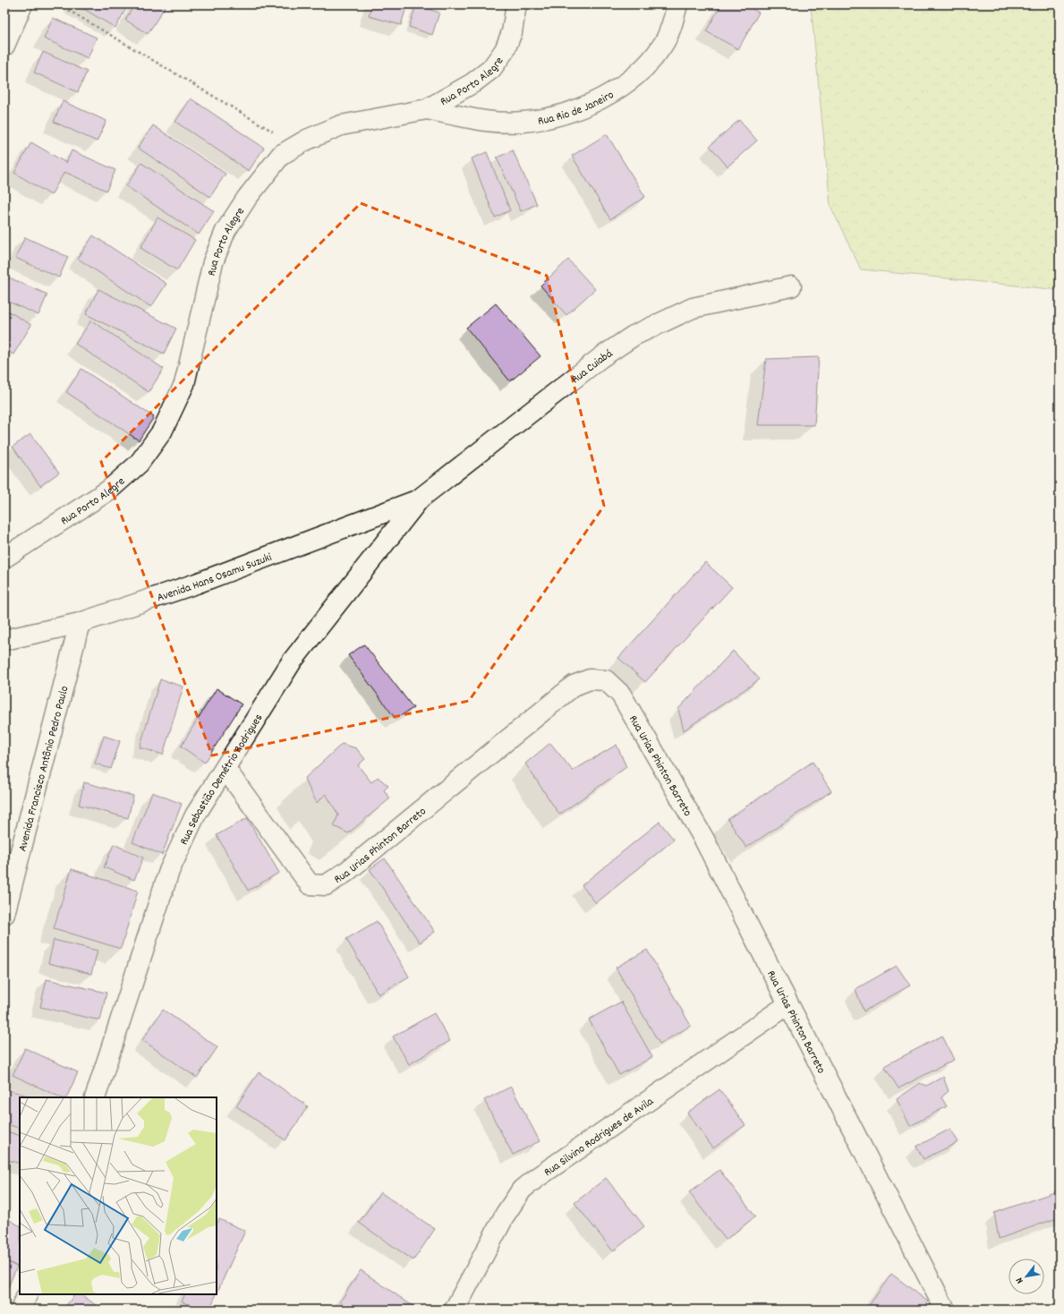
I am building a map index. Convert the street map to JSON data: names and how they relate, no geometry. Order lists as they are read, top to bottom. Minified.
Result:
{"streets":{"street":["Rua Porto Alegre","Rua Rio de Janeiro","Rua Cuiabá","Avenida Hans Osamu Suzuki","Rua Urias Phinton Barreto","Avenida Francisco Antônio Pedro Paulo","Rua Sebastião Demétrio Rodrigues","Rua Silvino Rodrigues de Avila"]},"crossings":[["Rua Porto Alegre","Rua Rio de Janeiro"],["Rua Cuiabá","Avenida Hans Osamu Suzuki"],["Rua Cuiabá","Rua Sebastião Demétrio Rodrigues"],["Avenida Hans Osamu Suzuki","Avenida Francisco Antônio Pedro Paulo"],["Avenida Hans Osamu Suzuki","Rua Sebastião Demétrio Rodrigues"],["Rua Urias Phinton Barreto","Rua Sebastião Demétrio Rodrigues"],["Rua Urias Phinton Barreto","Rua Silvino Rodrigues de Avila"]],"north":"bottom left"}
